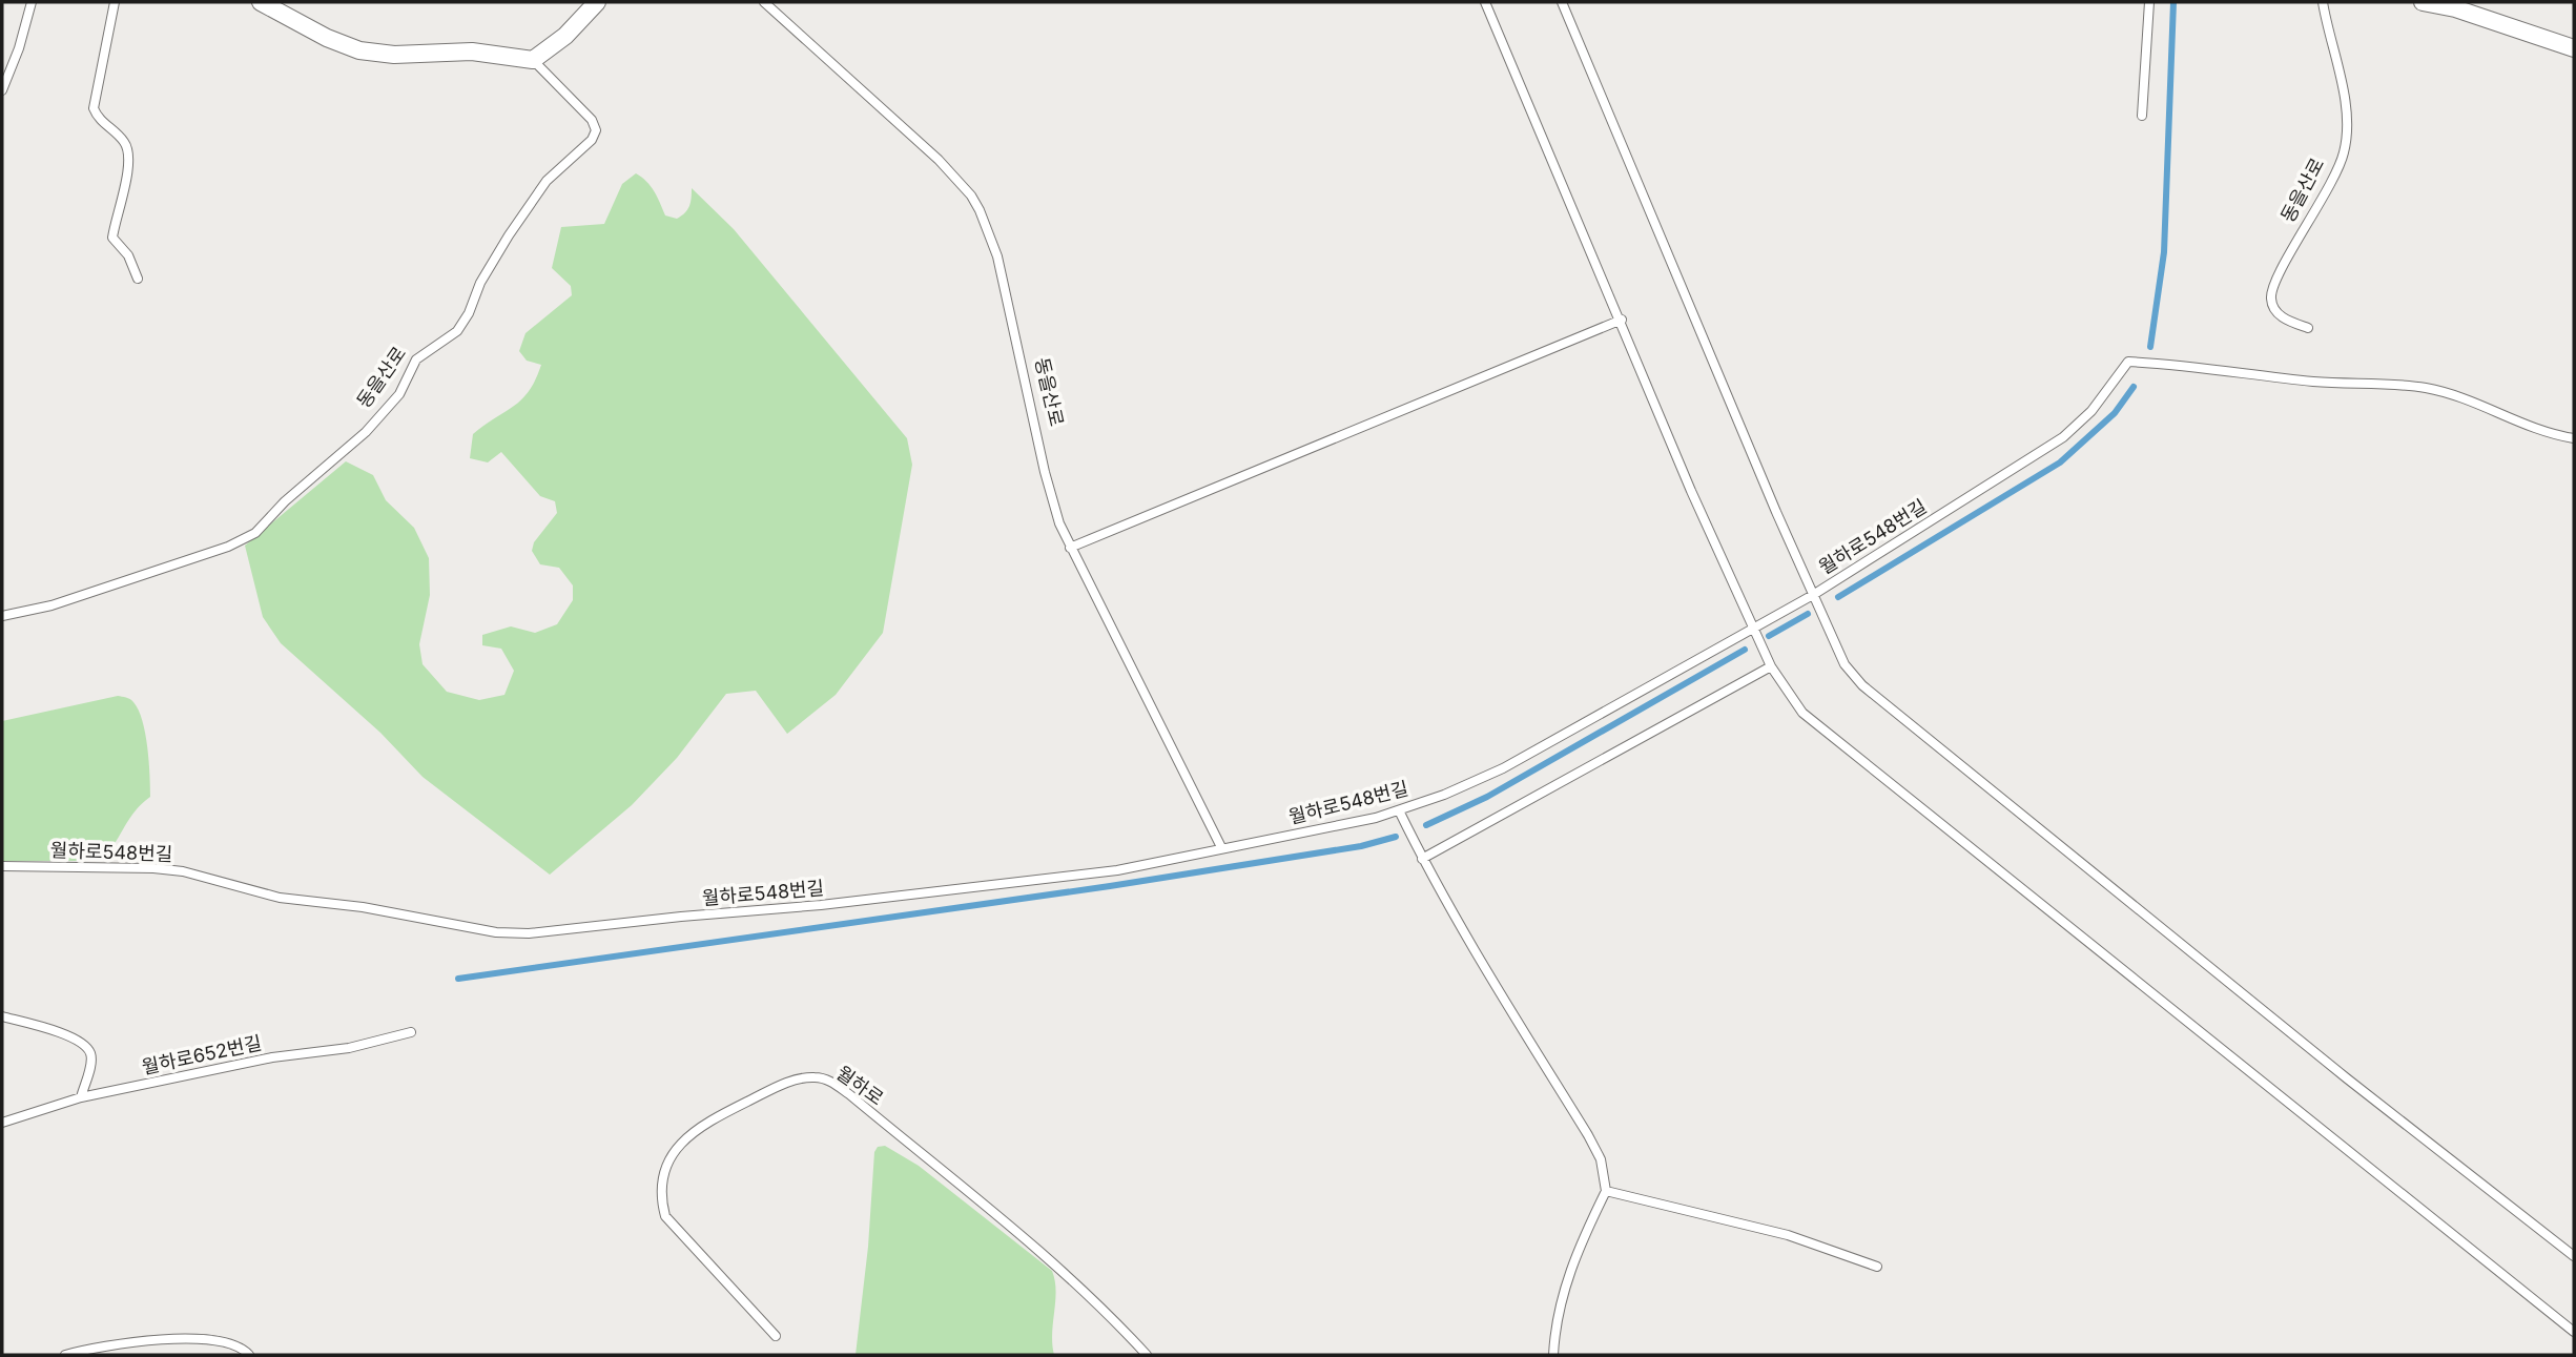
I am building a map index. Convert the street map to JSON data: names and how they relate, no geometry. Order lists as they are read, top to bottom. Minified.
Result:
{"streets":{"lane":["동을산로","월하로548번길","월하로652번길","월하로"]},"crossings":[["동을산로","월하로548번길"]]}
